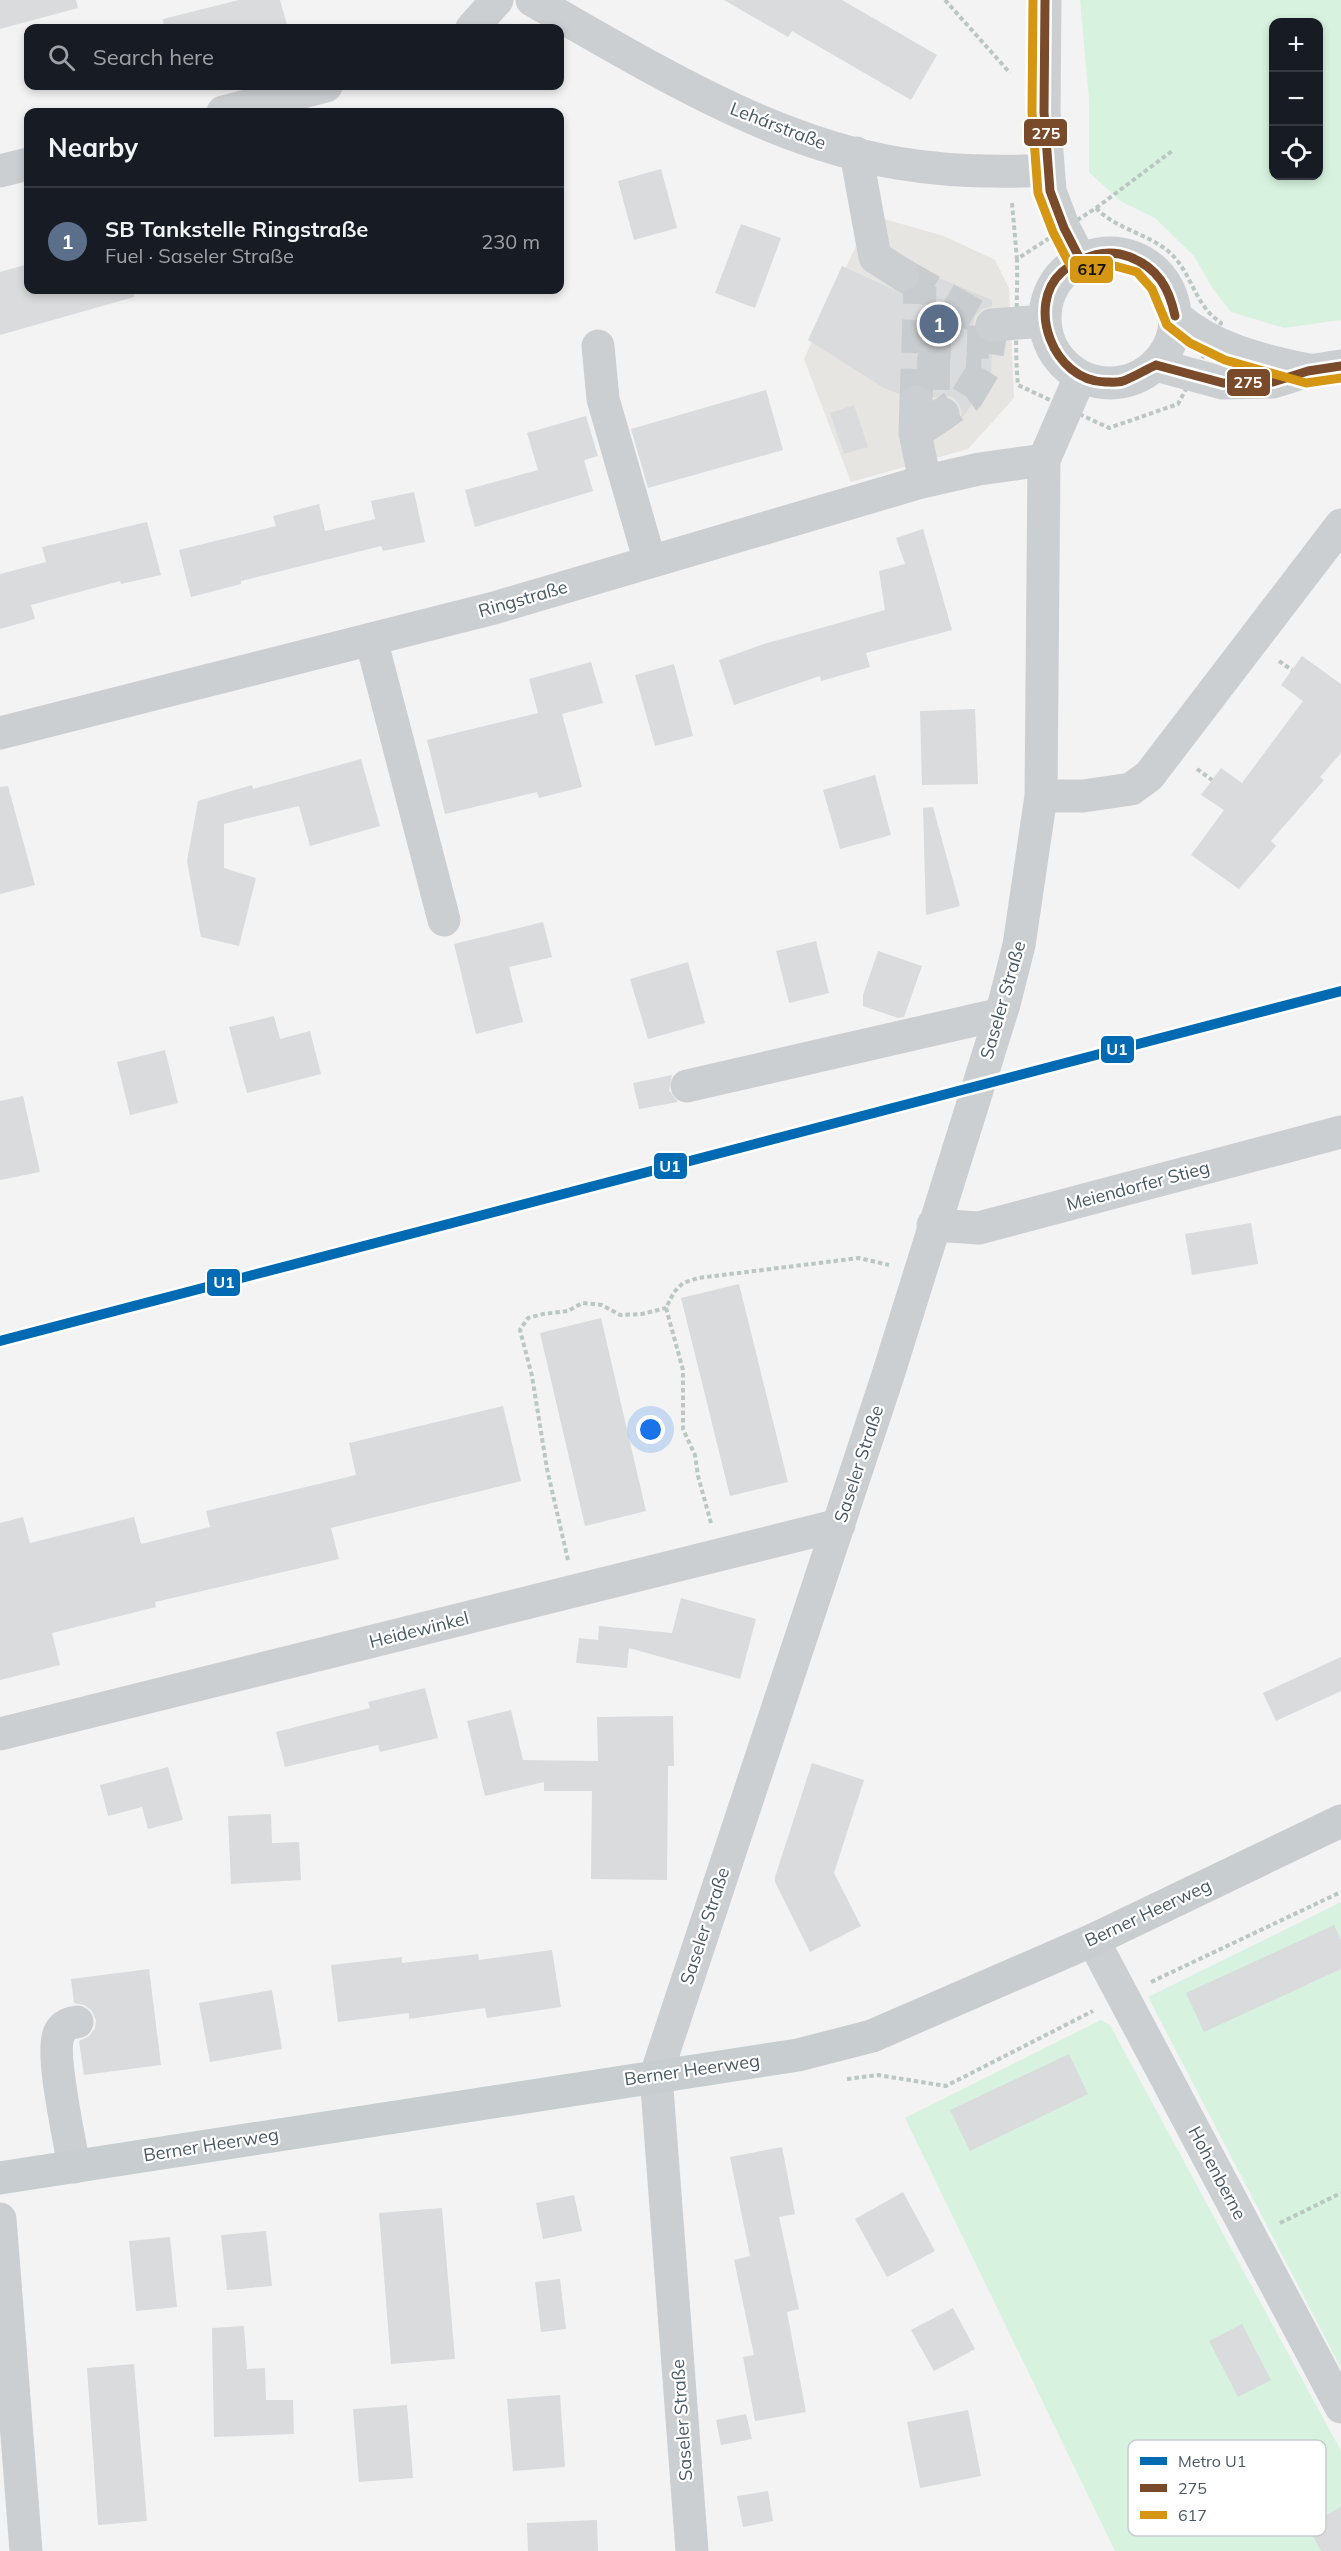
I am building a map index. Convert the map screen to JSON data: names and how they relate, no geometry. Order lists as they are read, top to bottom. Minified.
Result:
{"streets":{"main road":["Berner Heerweg"],"street":["Lehárstraße","Ringstraße","Saseler Straße","Meiendorfer Stieg","Heidewinkel","Hohenberne"]},"crossings":[["Ringstraße","Saseler Straße"],["Saseler Straße","Meiendorfer Stieg"],["Saseler Straße","Heidewinkel"],["Saseler Straße","Berner Heerweg"],["Berner Heerweg","Hohenberne"]],"lines":["transit line 275","transit line 617","metro line U1"],"legend":["Metro U1","275","617"],"page":{"map_buttons":["+","−"],"search":"Search here","heading":"Nearby","list":[{"mark":"1","name":"SB Tankstelle Ringstraße","note":"Fuel · Saseler Straße","value":"230 m"}],"pins":"1"}}
